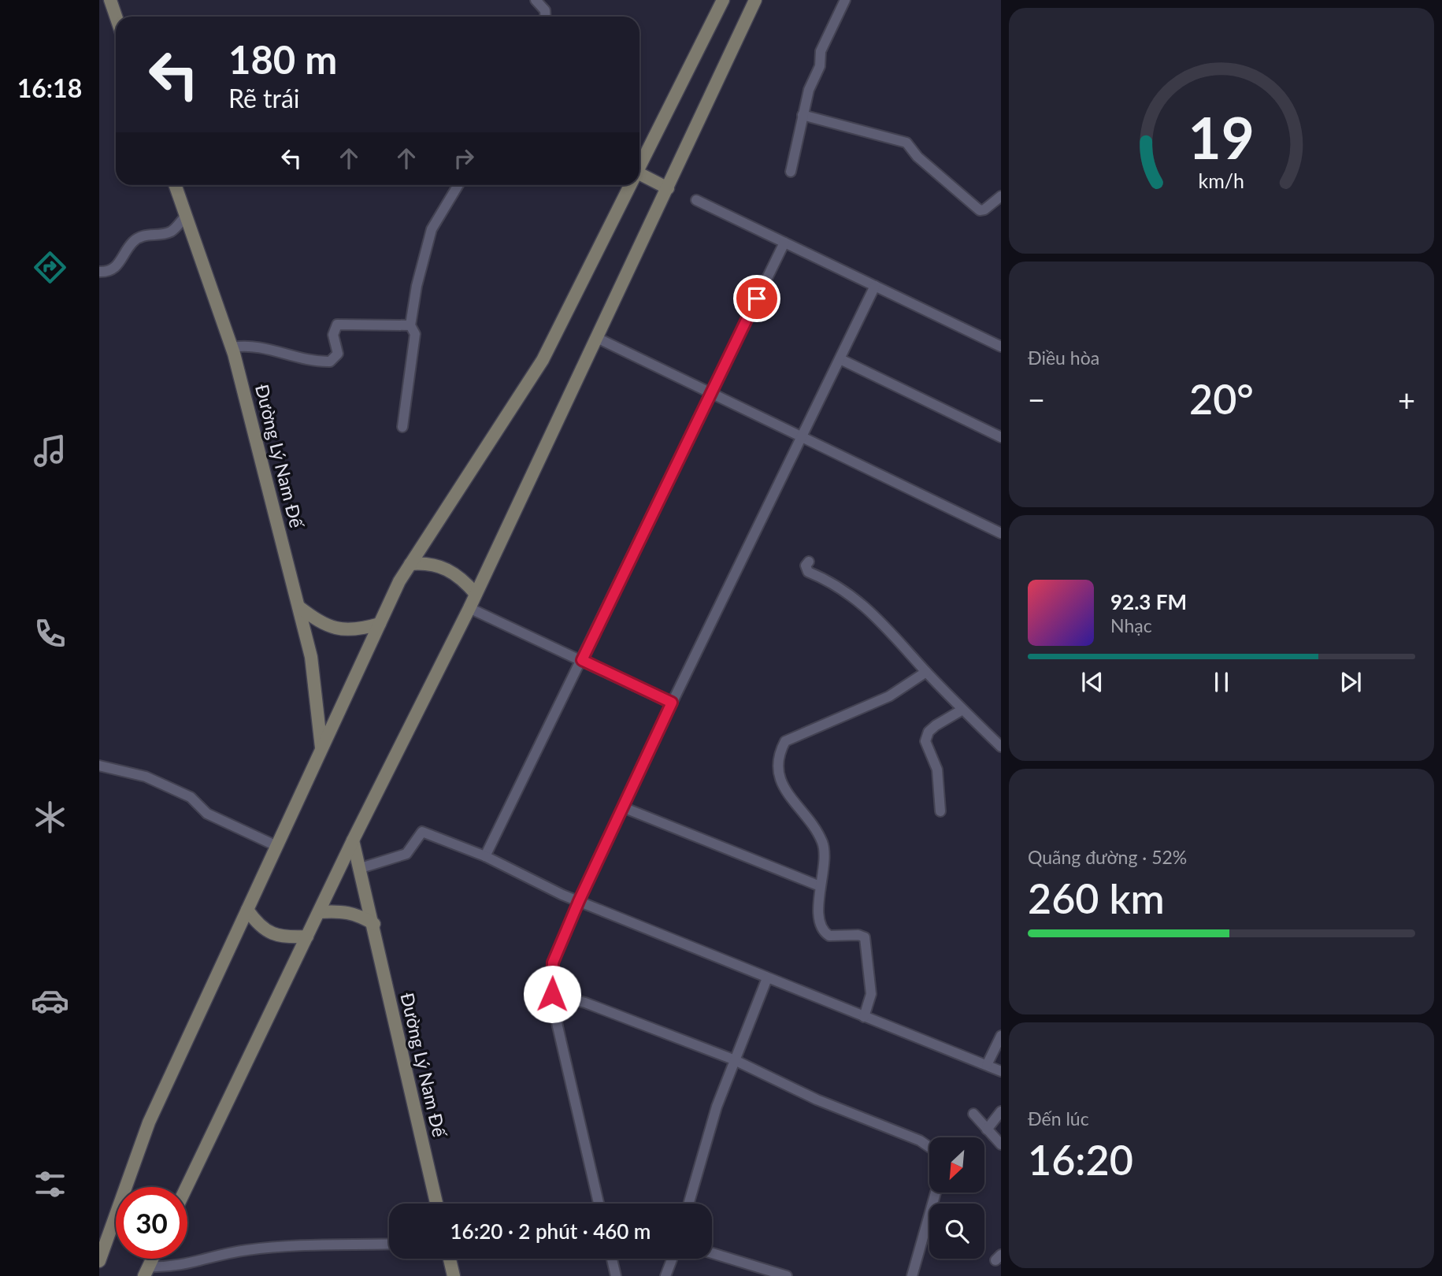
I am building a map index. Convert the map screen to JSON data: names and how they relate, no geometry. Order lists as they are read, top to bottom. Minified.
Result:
{"streets":{"street":["Đường Lý Nam Đế"]},"north":"bottom left","page":{"tabs":"16:18","turn":["180 m","Rẽ trái"],"tile":["Điều hòa",["Quãng đường · 52%","260 km"],["Đến lúc","16:20"]],"heat":["−","20°","+"],"song":["92.3 FM","Nhạc"],"limit":"30","trip":"16:20 · 2 phút · 460 m","gauge":["19","km/h"]}}
